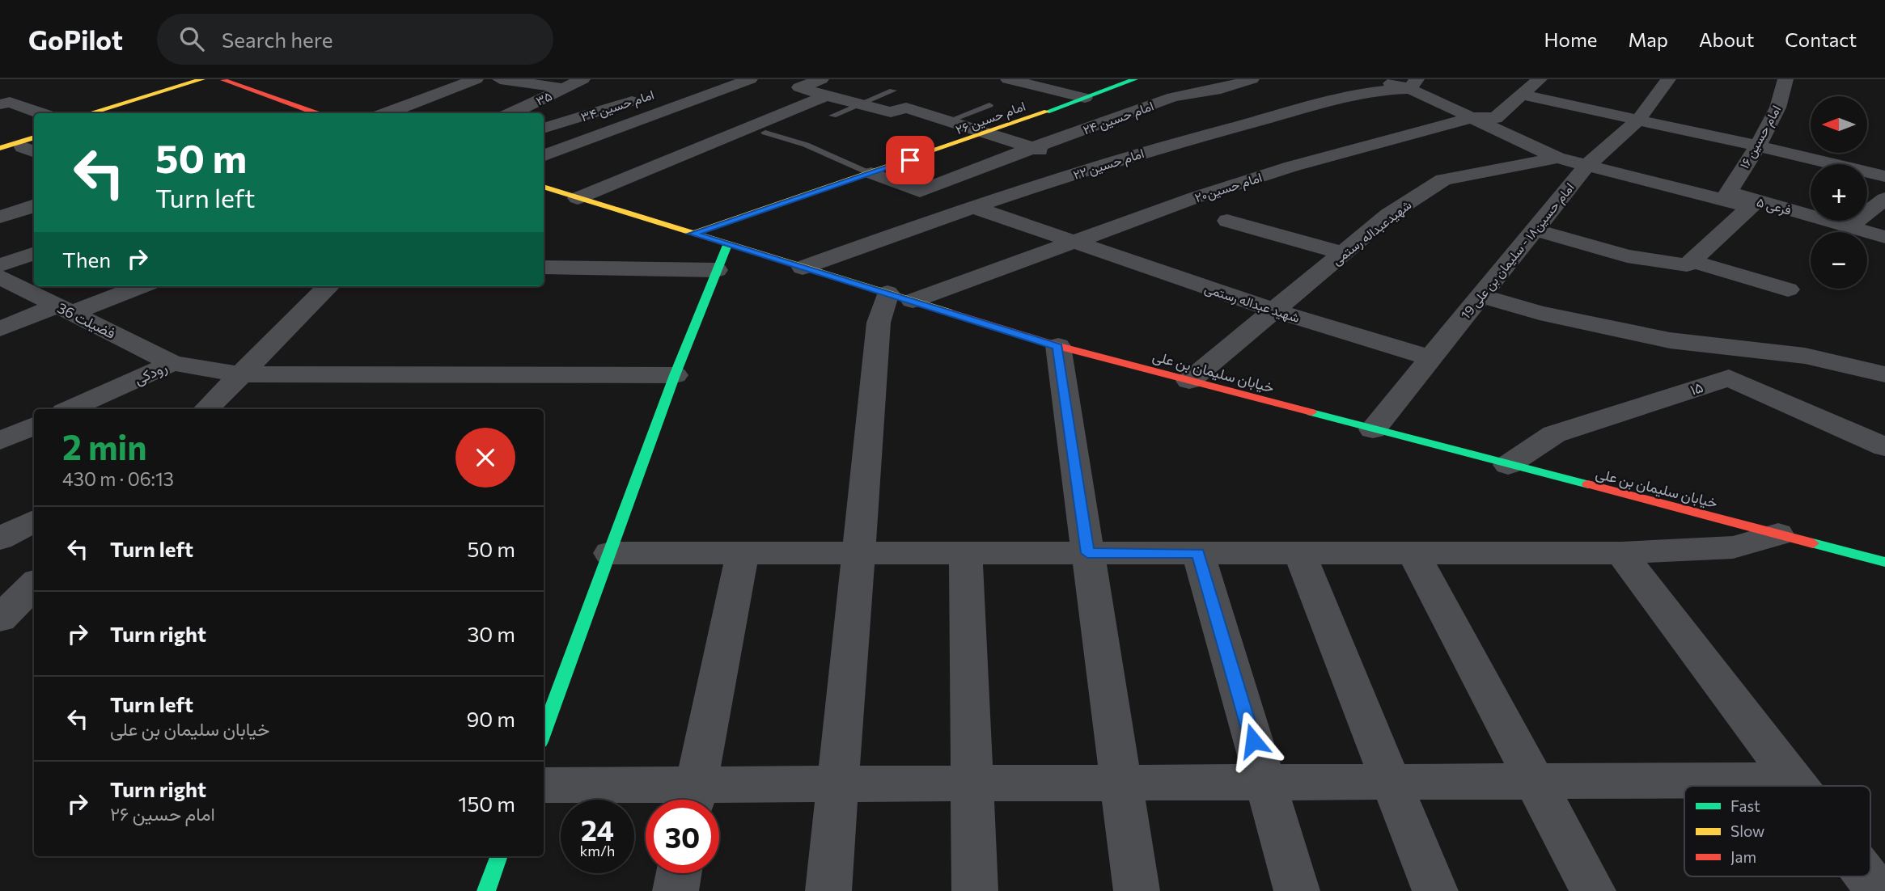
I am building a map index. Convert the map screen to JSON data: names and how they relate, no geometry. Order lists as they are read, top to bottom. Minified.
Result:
{"streets":{"street":["۳۵","امام حسین ۳۴","امام حسین ۲۶","امام حسین ۲۴","امام حسین ۱۶","امام حسین ۲۲","امام حسین۲۰","فرعی ۵","شهیدعبداله رستمی","امام حسین۱۸ - سلیمان بن علی 19","شهید عبداله رستمی","فضیلت 36","خیابان سلیمان بن علی","رودکی","۱۵"]},"crossings":[["امام حسین ۲۶","امام حسین ۲۴"],["امام حسین ۲۶","خیابان سلیمان بن علی"],["امام حسین ۱۶","فرعی ۵"],["امام حسین ۲۲","شهید عبداله رستمی"],["امام حسین ۲۲","خیابان سلیمان بن علی"],["امام حسین۲۰","شهید عبداله رستمی"],["امام حسین۲۰","خیابان سلیمان بن علی"],["فرعی ۵","شهیدعبداله رستمی"],["شهیدعبداله رستمی","امام حسین۱۸ - سلیمان بن علی 19"],["شهیدعبداله رستمی","شهید عبداله رستمی"],["شهیدعبداله رستمی","خیابان سلیمان بن علی"],["امام حسین۱۸ - سلیمان بن علی 19","شهید عبداله رستمی"],["امام حسین۱۸ - سلیمان بن علی 19","خیابان سلیمان بن علی"],["فضیلت 36","رودکی"],["خیابان سلیمان بن علی","۱۵"]],"legend":["Fast","Slow","Jam"],"north":"left","page":{"header":"GoPilot","search":"Search here","nav":["Home","Map","About","Contact"],"map_buttons":["+","−"],"turn":["50 m","Turn left"],"then":"Then","heading":["2 min","430 m · 06:13"],"list":[{"name":"Turn left","value":"50 m"},{"name":"Turn right","value":"30 m"},{"name":"Turn left","note":"خیابان سلیمان بن علی","value":"90 m"},{"name":"Turn right","note":"امام حسین ۲۶","value":"150 m"}],"speed":"24 km/h","limit":"30"}}
